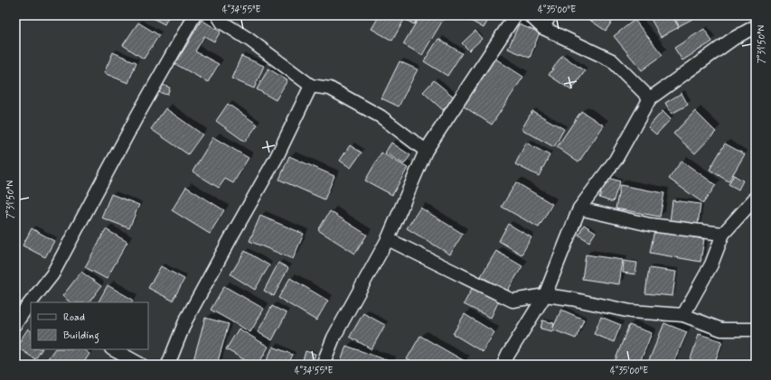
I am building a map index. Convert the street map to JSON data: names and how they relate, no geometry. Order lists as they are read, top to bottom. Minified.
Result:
{"legend":["Road","Building"],"coordinates":["4°34'55\"E","4°35'00\"E","7°31'50\"N"]}
